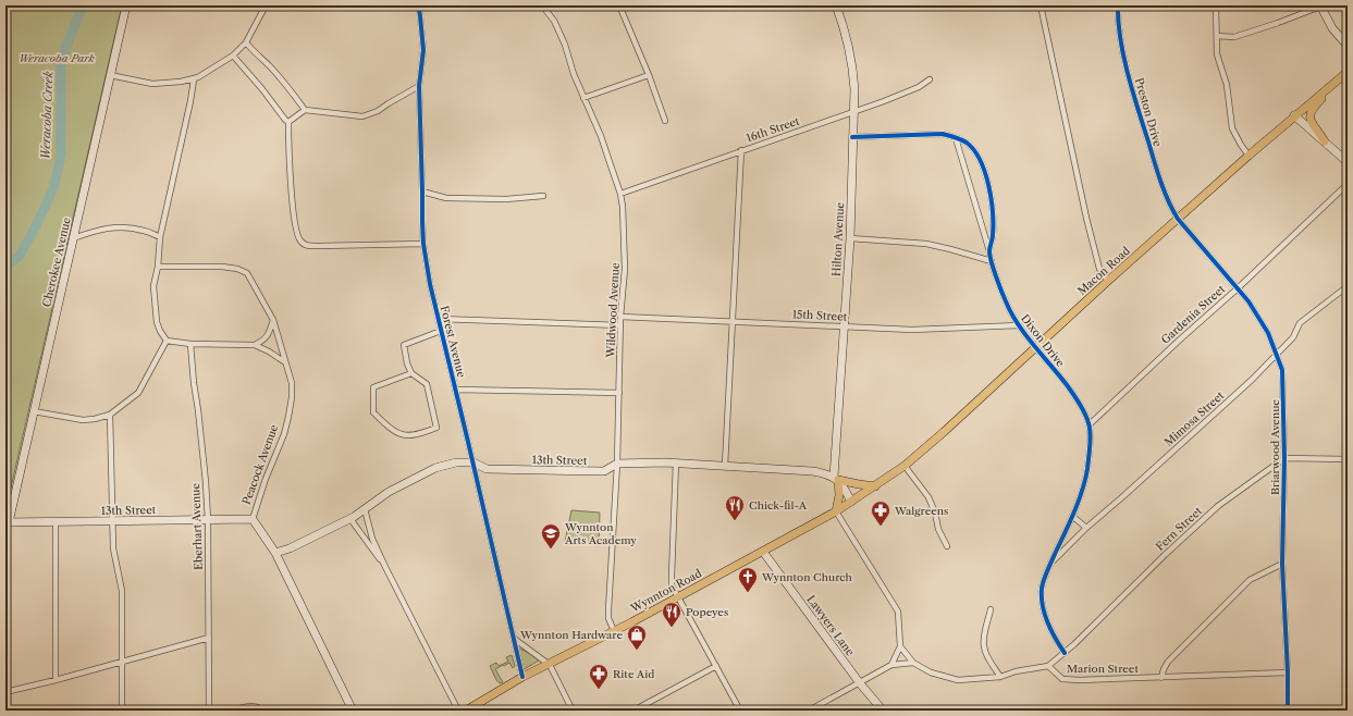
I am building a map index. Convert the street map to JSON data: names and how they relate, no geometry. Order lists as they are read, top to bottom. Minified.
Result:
{"streets":{"main road":["Macon Road","Wynnton Road"],"street":["Preston Drive","16th Street","Hilton Avenue","Cherokee Avenue","Wildwood Avenue","Gardenia Street","15th Street","Dixon Drive","Forest Avenue","Mimosa Street","Briarwood Avenue","13th Street","Peacock Avenue","Eberhart Avenue","Fern Street","Lawyers Lane","Marion Street"]},"crossings":[["Preston Drive","Macon Road"],["Preston Drive","Briarwood Avenue"],["16th Street","Hilton Avenue"],["16th Street","Wildwood Avenue"],["Hilton Avenue","15th Street"],["Hilton Avenue","Dixon Drive"],["Hilton Avenue","13th Street"],["Cherokee Avenue","13th Street"],["Macon Road","Dixon Drive"],["Macon Road","Briarwood Avenue"],["Macon Road","Wynnton Road"],["Wildwood Avenue","15th Street"],["Wildwood Avenue","13th Street"],["Wildwood Avenue","Wynnton Road"],["Gardenia Street","Dixon Drive"],["Gardenia Street","Briarwood Avenue"],["15th Street","Dixon Drive"],["Dixon Drive","Mimosa Street"],["Dixon Drive","Fern Street"],["Forest Avenue","13th Street"],["Forest Avenue","Wynnton Road"],["Mimosa Street","Briarwood Avenue"],["Briarwood Avenue","Fern Street"],["Briarwood Avenue","Marion Street"],["13th Street","Peacock Avenue"],["13th Street","Eberhart Avenue"],["Fern Street","Marion Street"],["Wynnton Road","Lawyers Lane"]],"water":["Weracoba Creek"],"parks":["Weracoba Park"],"places":{"restaurant":["Chick-fil-A","Popeyes"],"pharmacy":["Walgreens","Rite Aid"],"school or university":["Wynnton Arts Academy"],"church":["Wynnton Church"],"shop":["Wynnton Hardware"]}}
